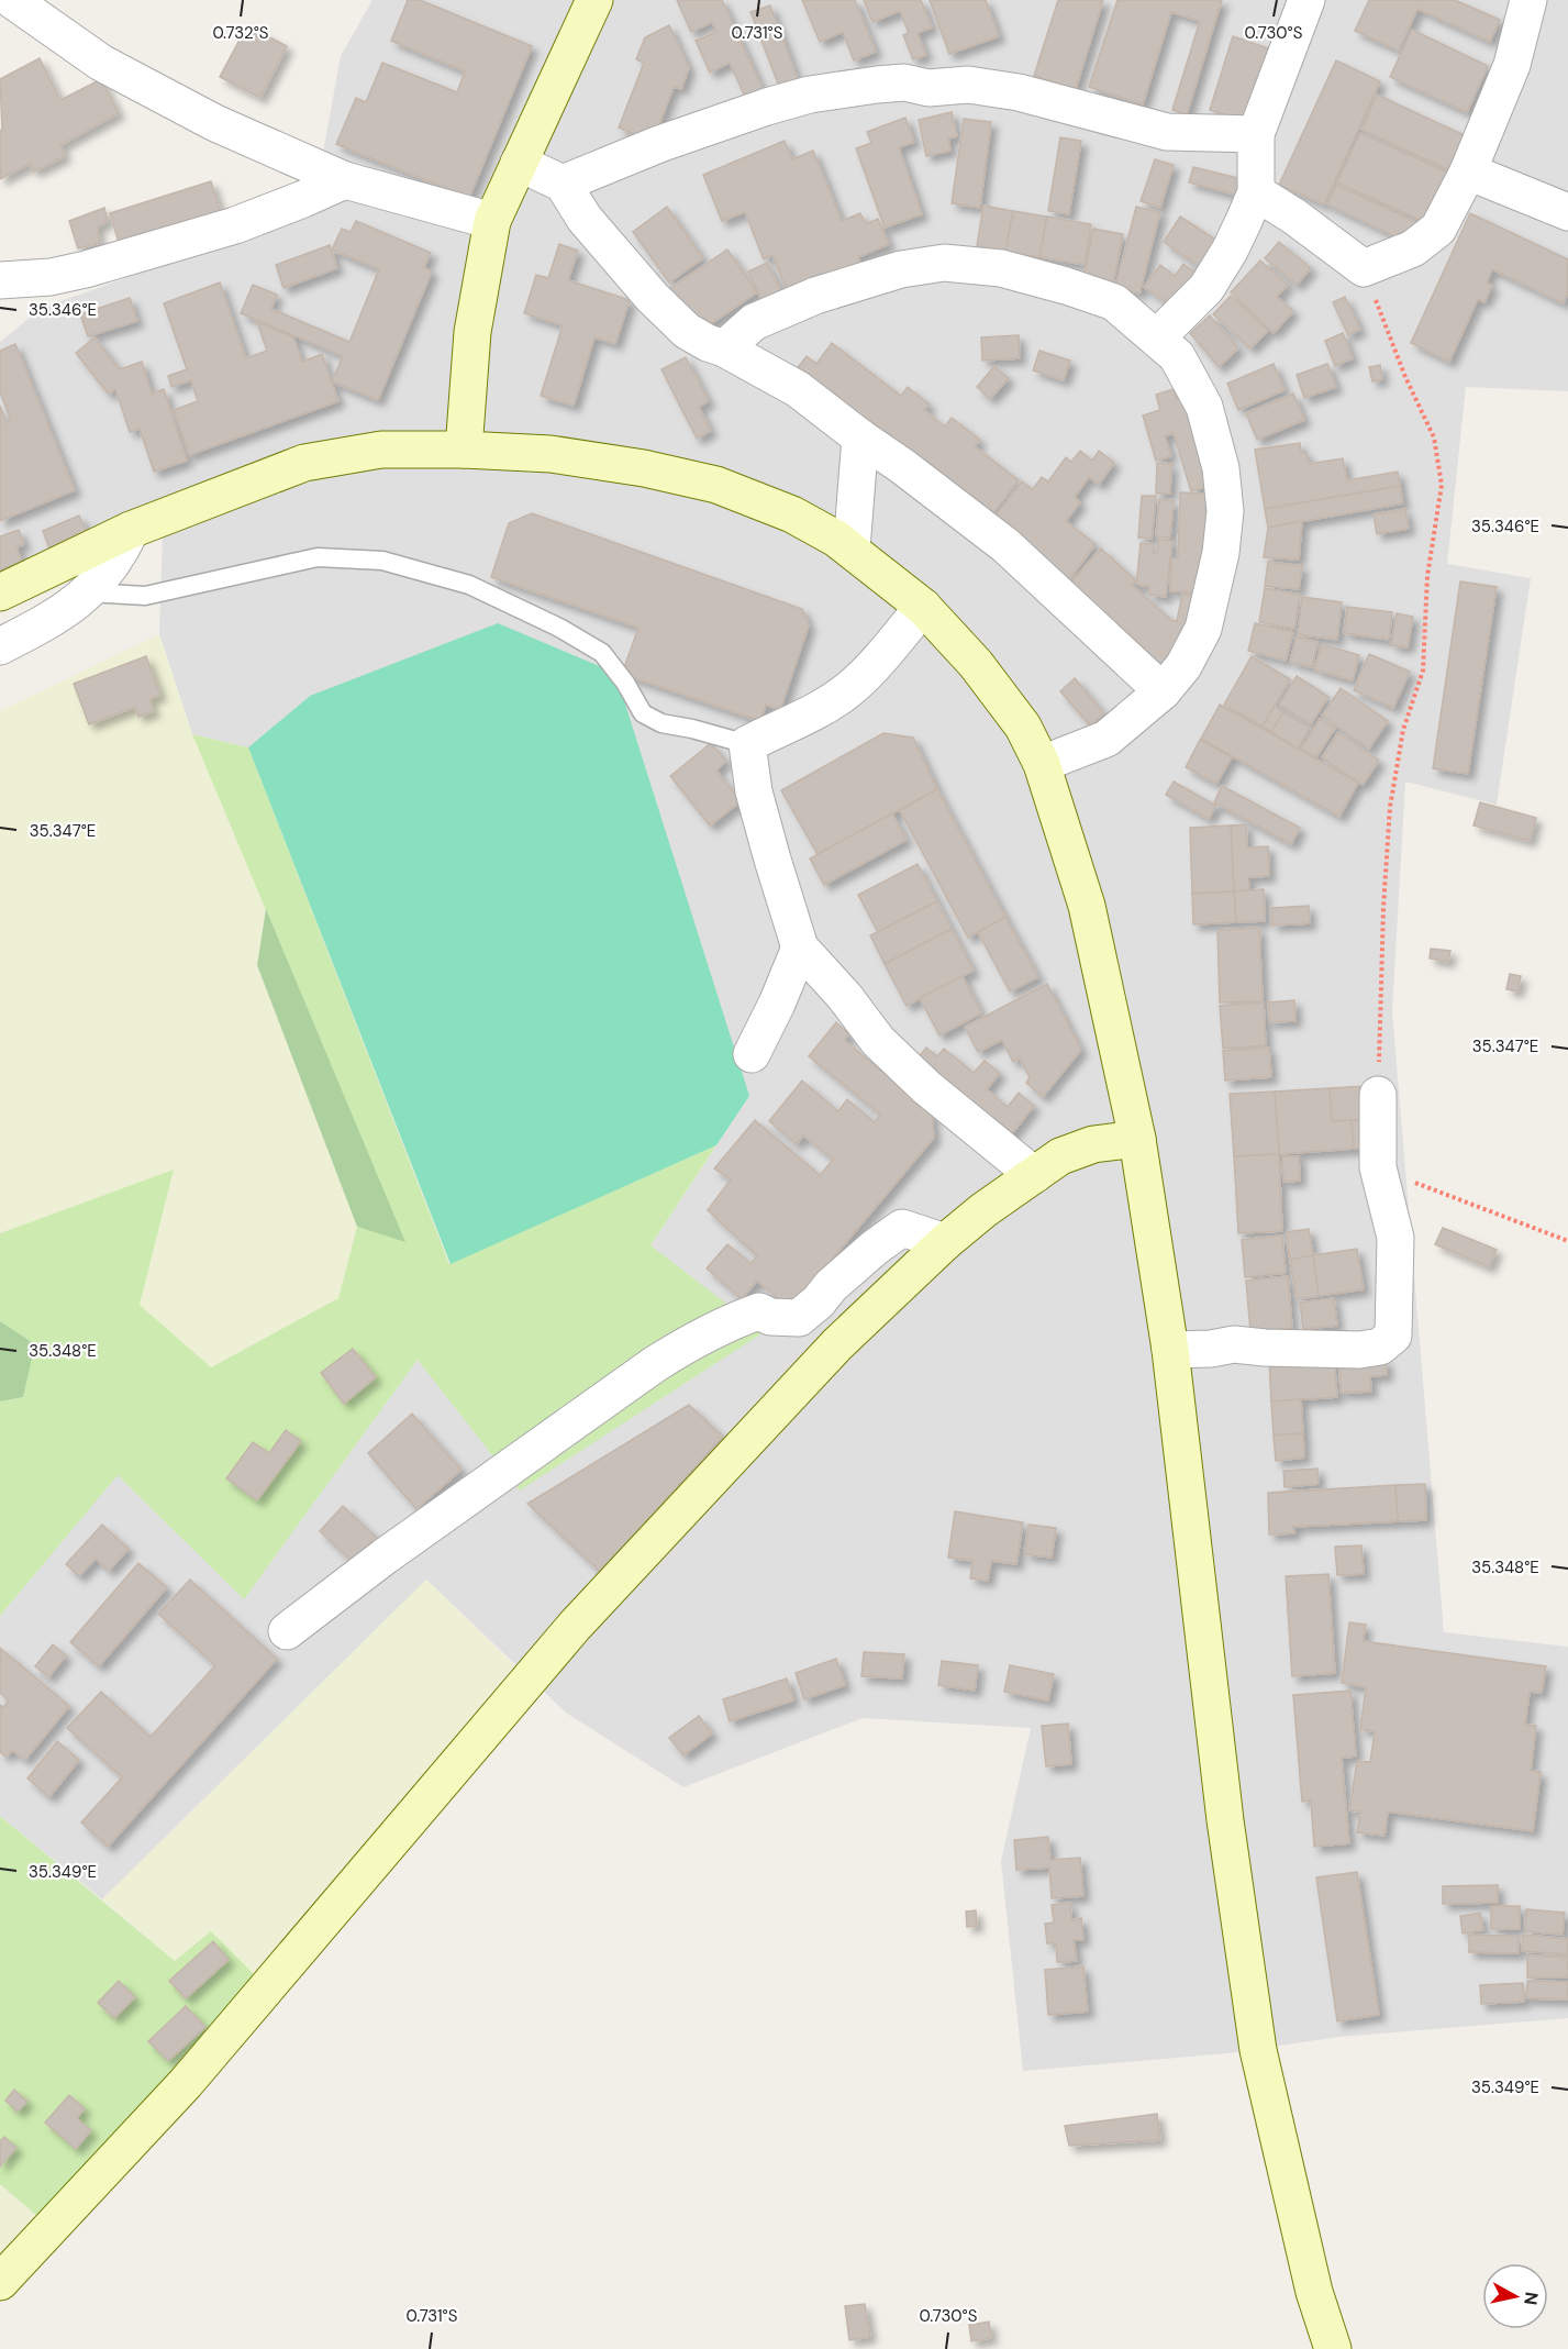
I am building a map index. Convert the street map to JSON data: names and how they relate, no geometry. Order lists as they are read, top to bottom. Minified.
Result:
{"north":"right","coordinates":["0.732°S","0.731°S","0.730°S","35.346°E","35.347°E","35.348°E","35.349°E"]}
